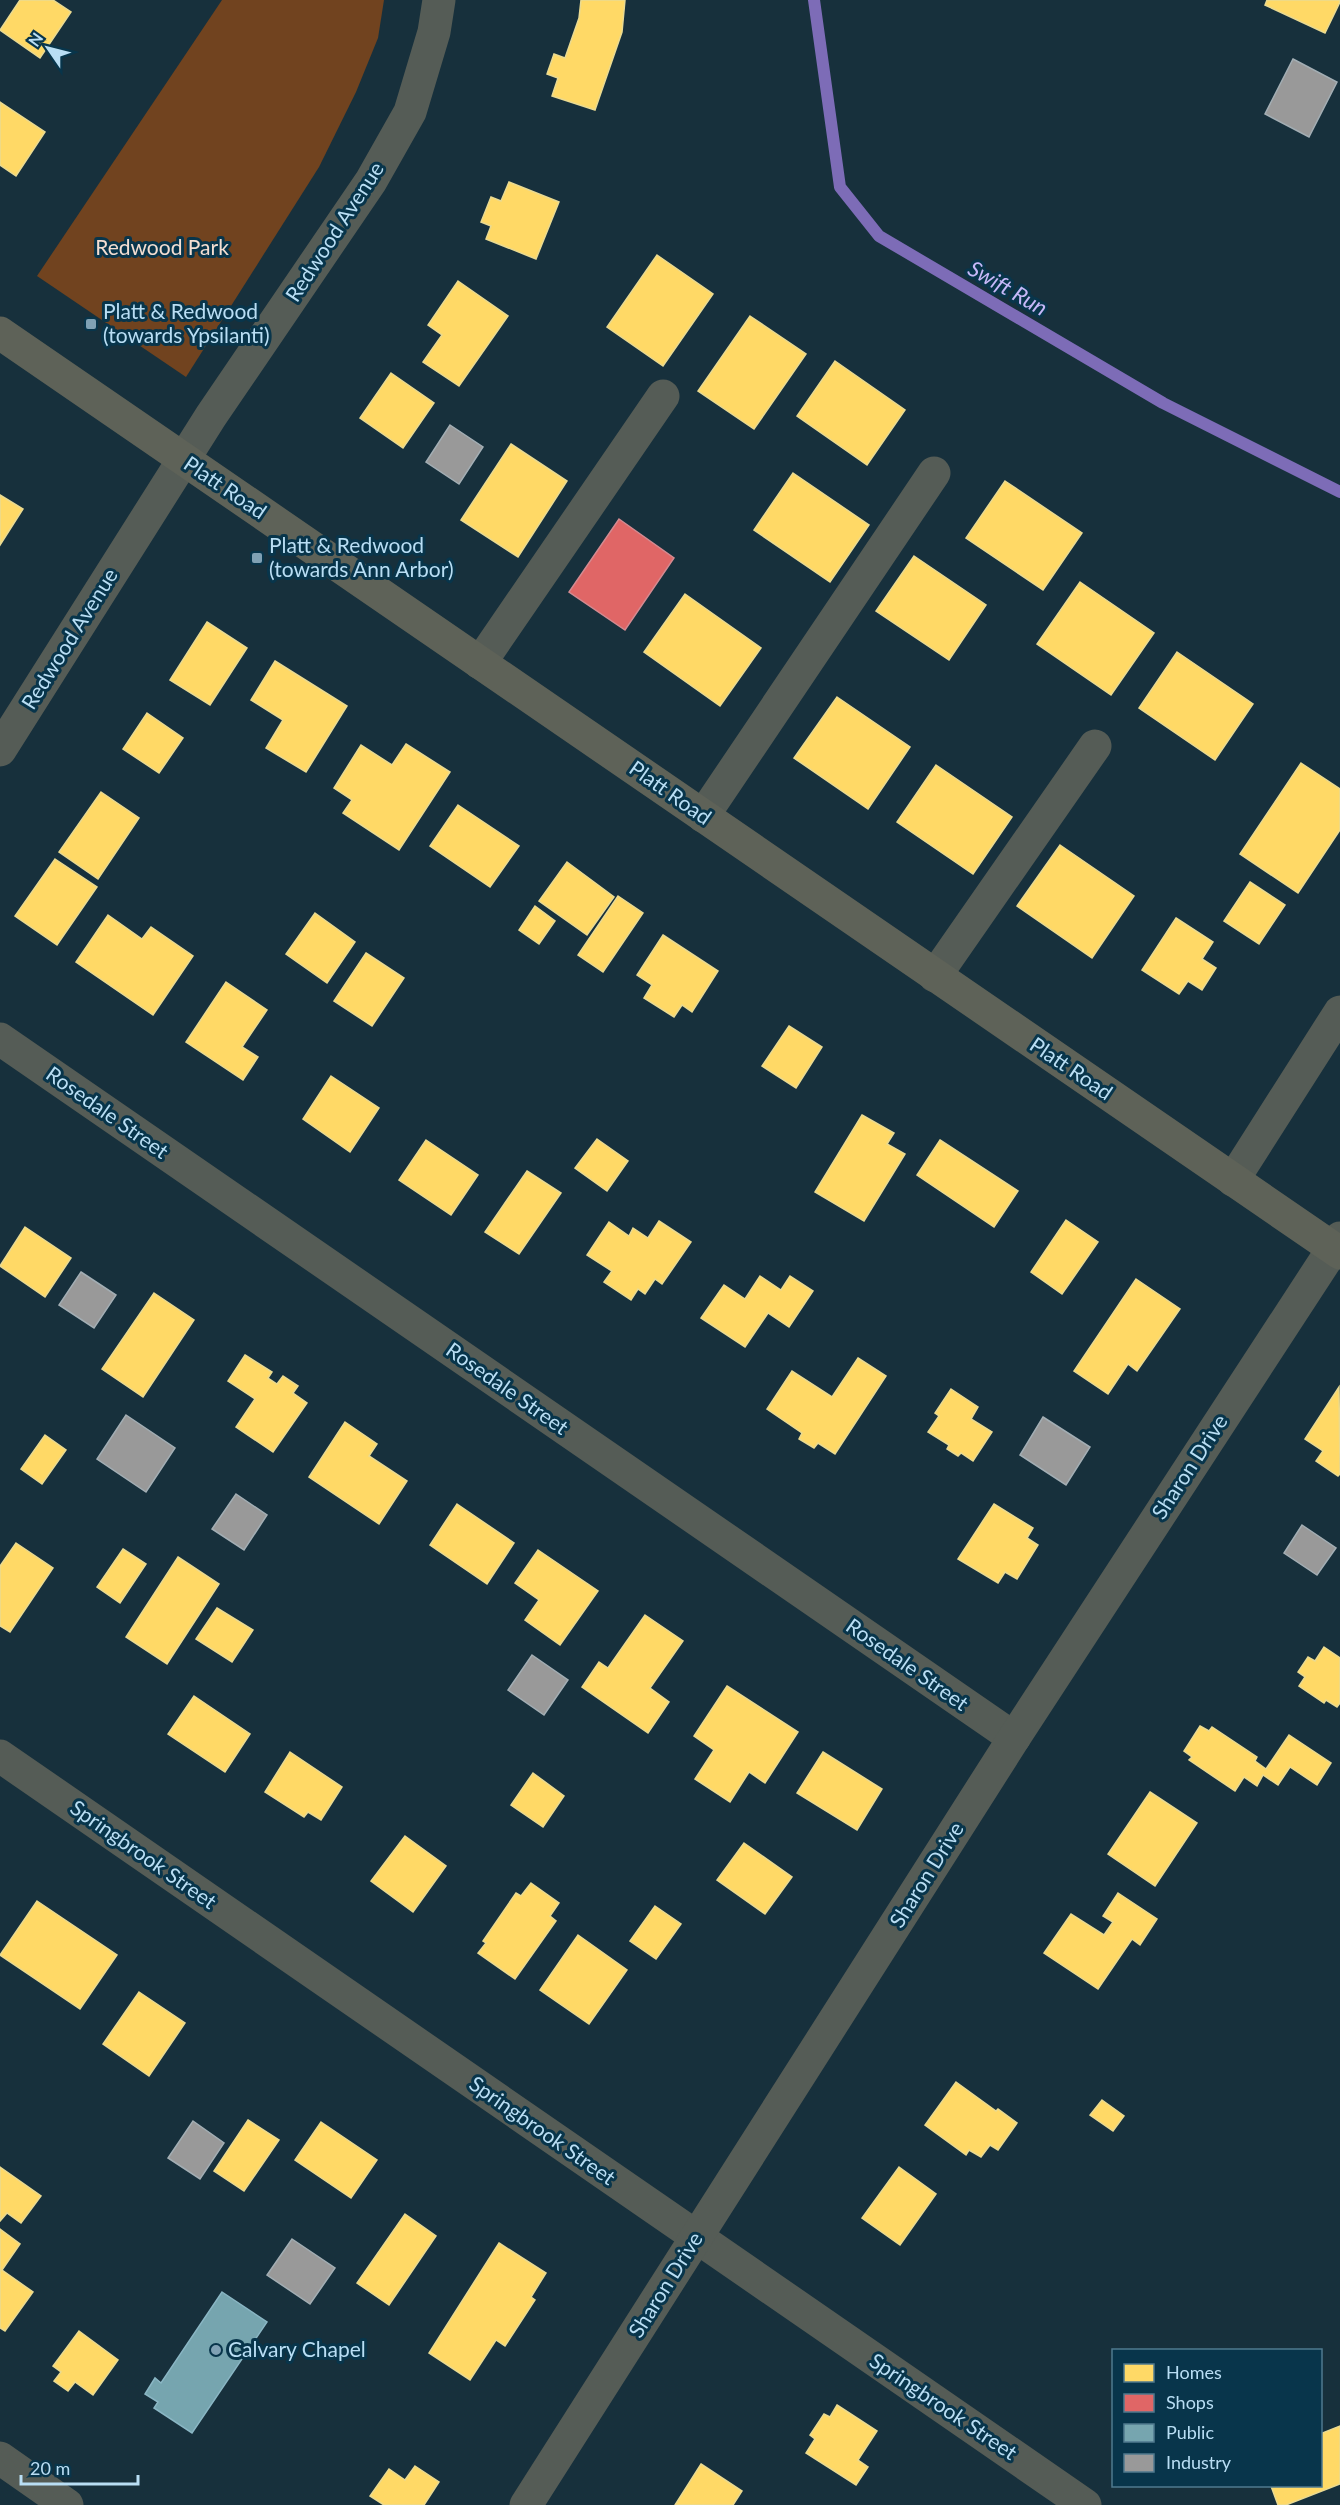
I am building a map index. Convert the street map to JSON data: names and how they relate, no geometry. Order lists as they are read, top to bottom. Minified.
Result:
{"streets":{"main road":["Platt Road"],"street":["Redwood Avenue","Rosedale Street","Sharon Drive","Springbrook Street"]},"crossings":[["Redwood Avenue","Platt Road"],["Platt Road","Sharon Drive"],["Rosedale Street","Sharon Drive"],["Sharon Drive","Springbrook Street"]],"water":["Swift Run"],"parks":["Redwood Park"],"places":{"transit":["Platt & Redwood (towards Ypsilanti)","Platt & Redwood (towards Ann Arbor)"],"other":["Calvary Chapel"]},"legend":["Homes","Shops","Public","Industry"],"scale_bar":"20 m","north":"top left"}
